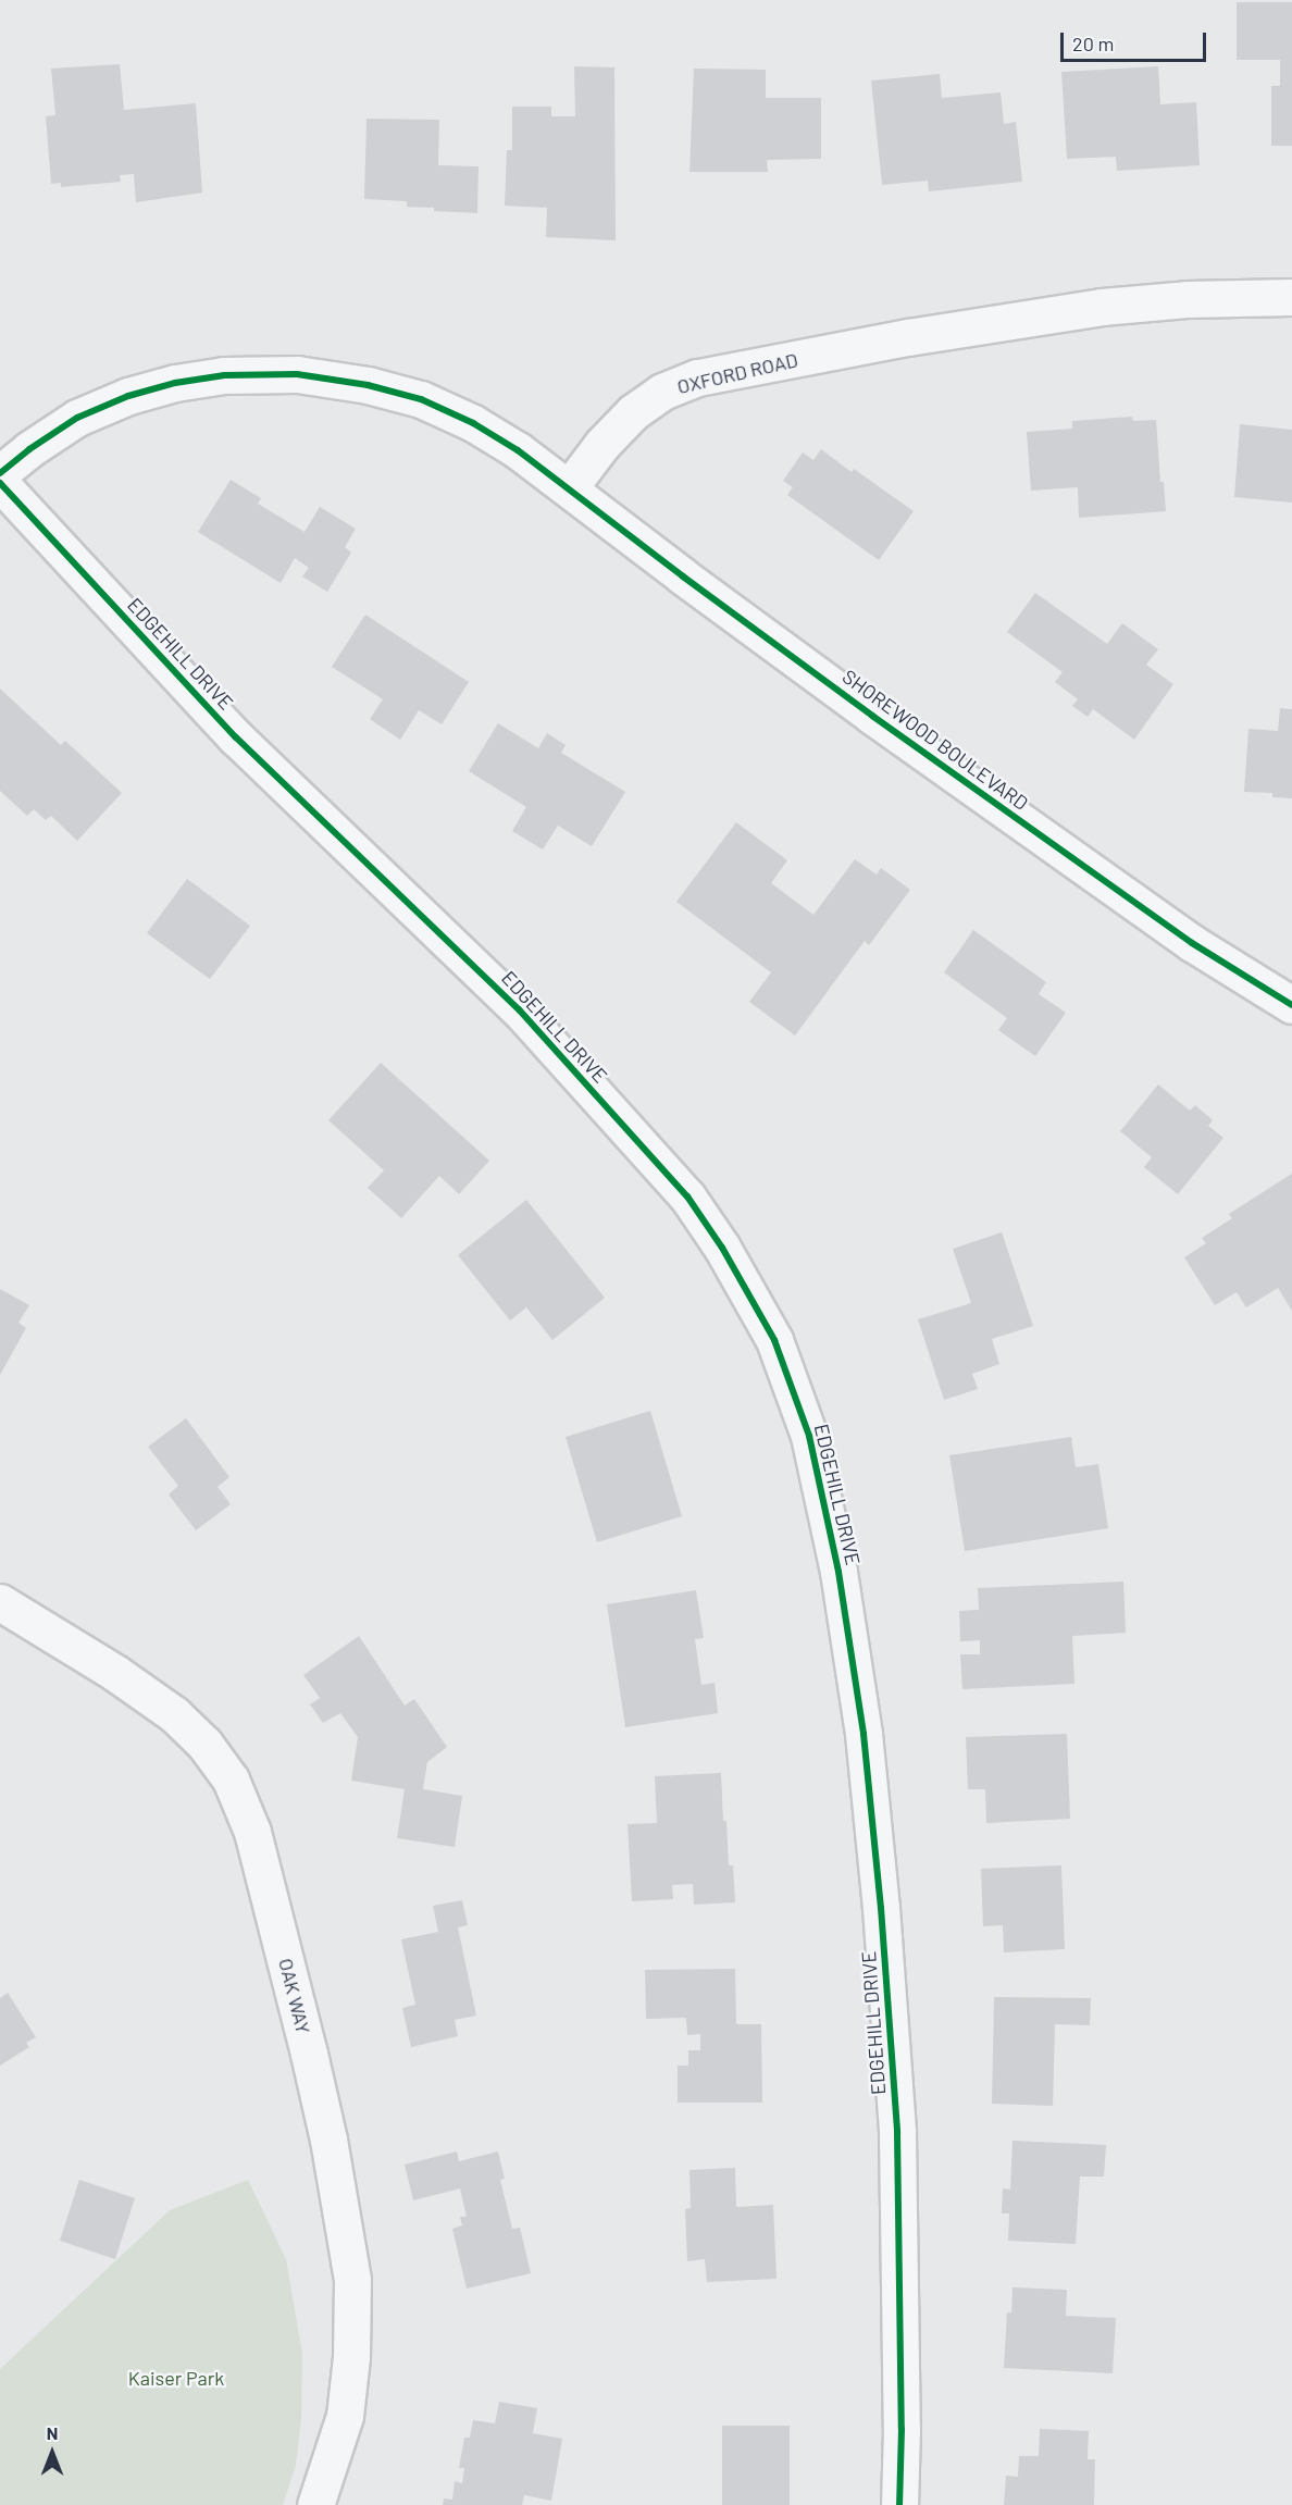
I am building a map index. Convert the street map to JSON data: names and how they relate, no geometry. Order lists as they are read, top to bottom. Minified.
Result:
{"streets":{"street":["OXFORD ROAD","EDGEHILL DRIVE","SHOREWOOD BOULEVARD","OAK WAY"]},"crossings":[["OXFORD ROAD","SHOREWOOD BOULEVARD"]],"parks":["Kaiser Park"],"scale_bar":"20 m","north":"top"}
